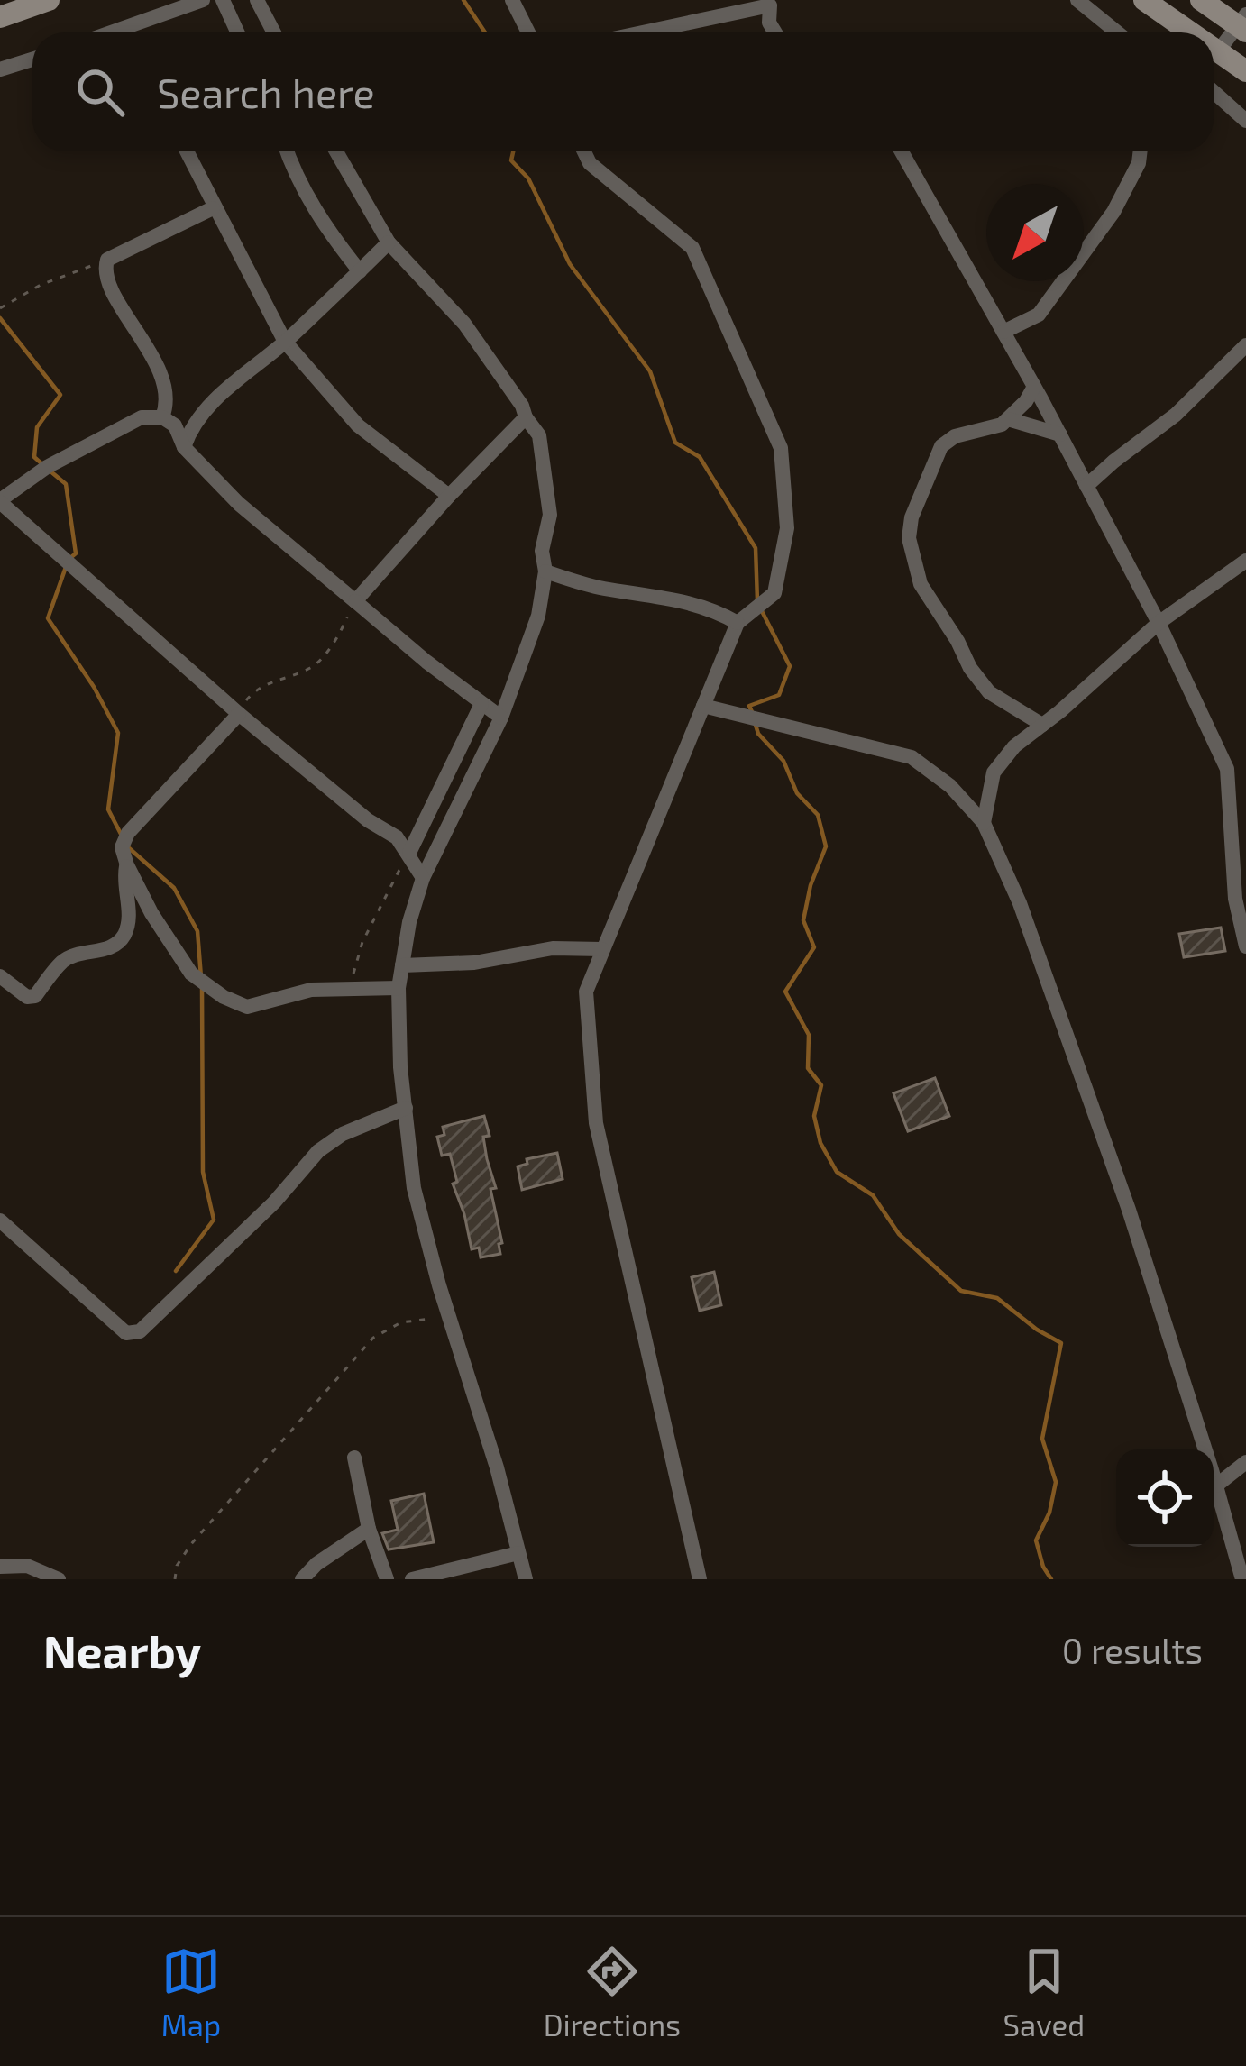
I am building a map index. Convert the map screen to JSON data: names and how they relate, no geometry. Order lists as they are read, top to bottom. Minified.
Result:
{"north":"bottom left","page":{"search":"Search here","heading":["Nearby","0 results"],"nav":["Map","Directions","Saved"]}}
